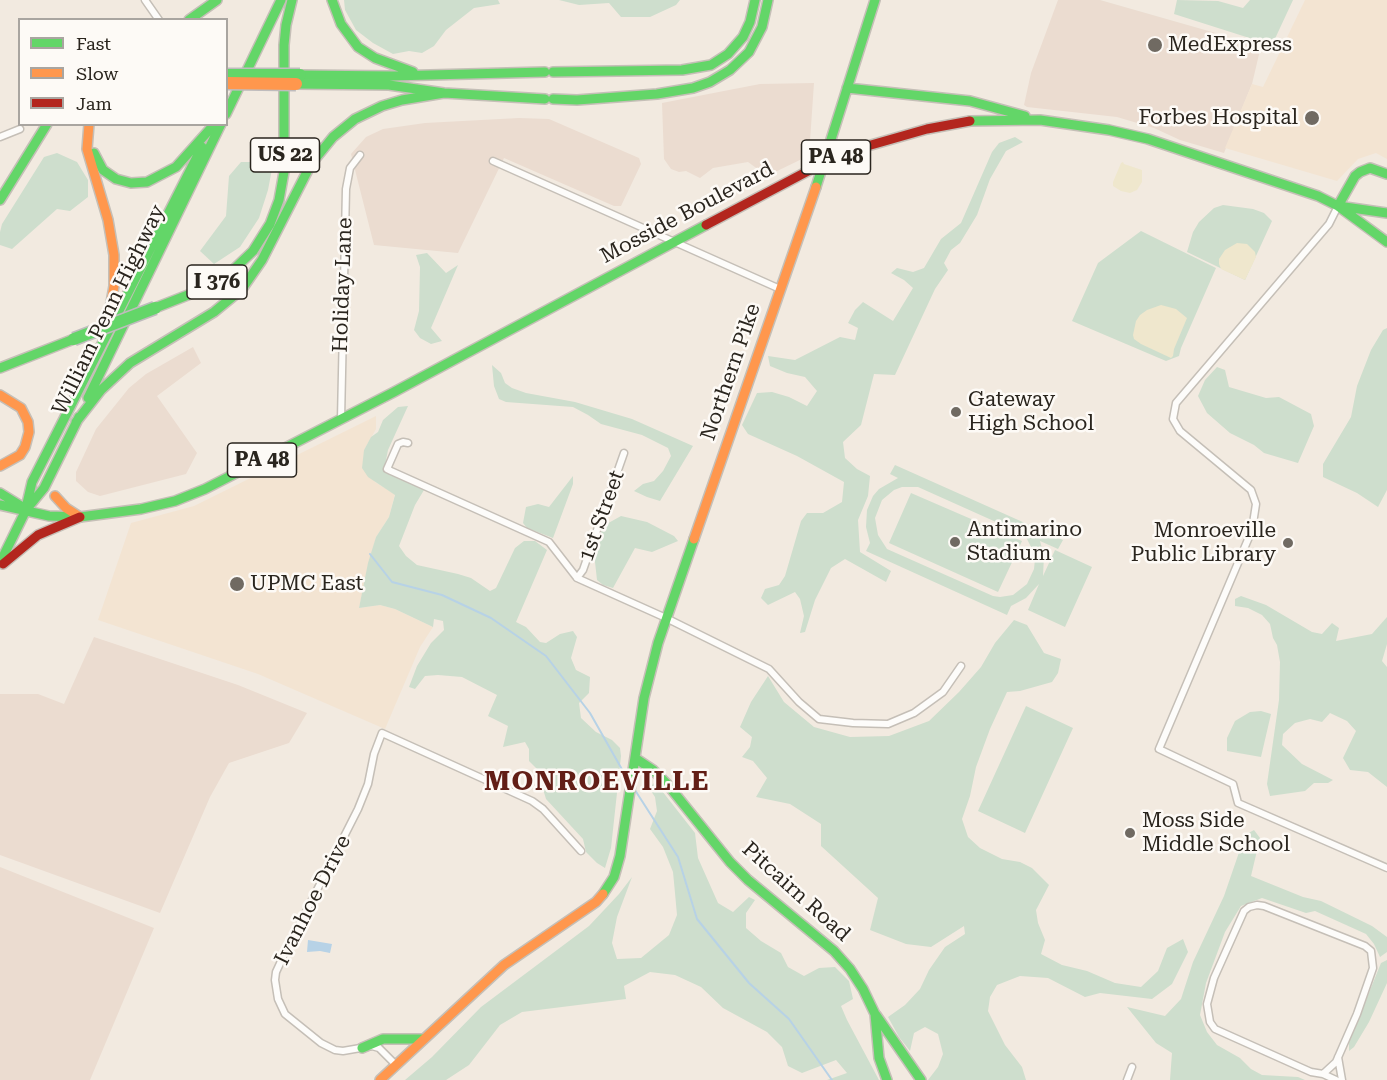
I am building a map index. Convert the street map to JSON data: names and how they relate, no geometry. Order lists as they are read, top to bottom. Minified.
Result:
{"streets":{"main road":["US 22","PA 48","Mosside Boulevard","I 376","William Penn Highway","Northern Pike","Pitcairn Road"],"street":["Holiday Lane","1st Street","Ivanhoe Drive"]},"crossings":[["US 22","I 376"],["Mosside Boulevard","Holiday Lane"],["Mosside Boulevard","William Penn Highway"],["Mosside Boulevard","Northern Pike"],["Northern Pike","Pitcairn Road"],["Northern Pike","Ivanhoe Drive"]],"districts":["MONROEVILLE"],"places":["MedExpress","Forbes Hospital","Gateway High School","Antimarino Stadium","Monroeville Public Library","UPMC East","Moss Side Middle School"],"legend":["Fast","Slow","Jam"]}
